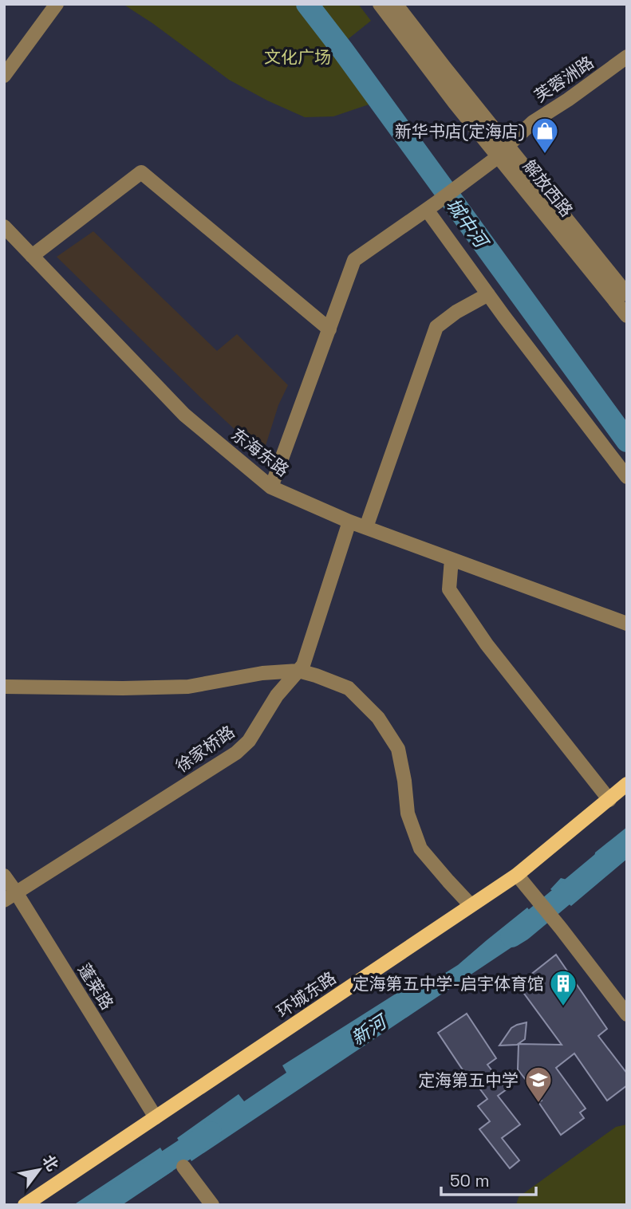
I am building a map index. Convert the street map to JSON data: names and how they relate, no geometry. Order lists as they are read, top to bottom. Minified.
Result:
{"streets":{"main road":["环城东路"],"street":["芙蓉洲路","解放西路","东海东路","徐家桥路","蓬莱路"]},"crossings":[["芙蓉洲路","解放西路"],["芙蓉洲路","东海东路"],["东海东路","徐家桥路"],["徐家桥路","蓬莱路"],["蓬莱路","环城东路"]],"water":["城中河","新河"],"parks":["文化广场"],"places":{"shop":["新华书店(定海店)"],"building":["定海第五中学-启宇体育馆"],"school or university":["定海第五中学"]},"scale_bar":"50 m","north":"top right"}
